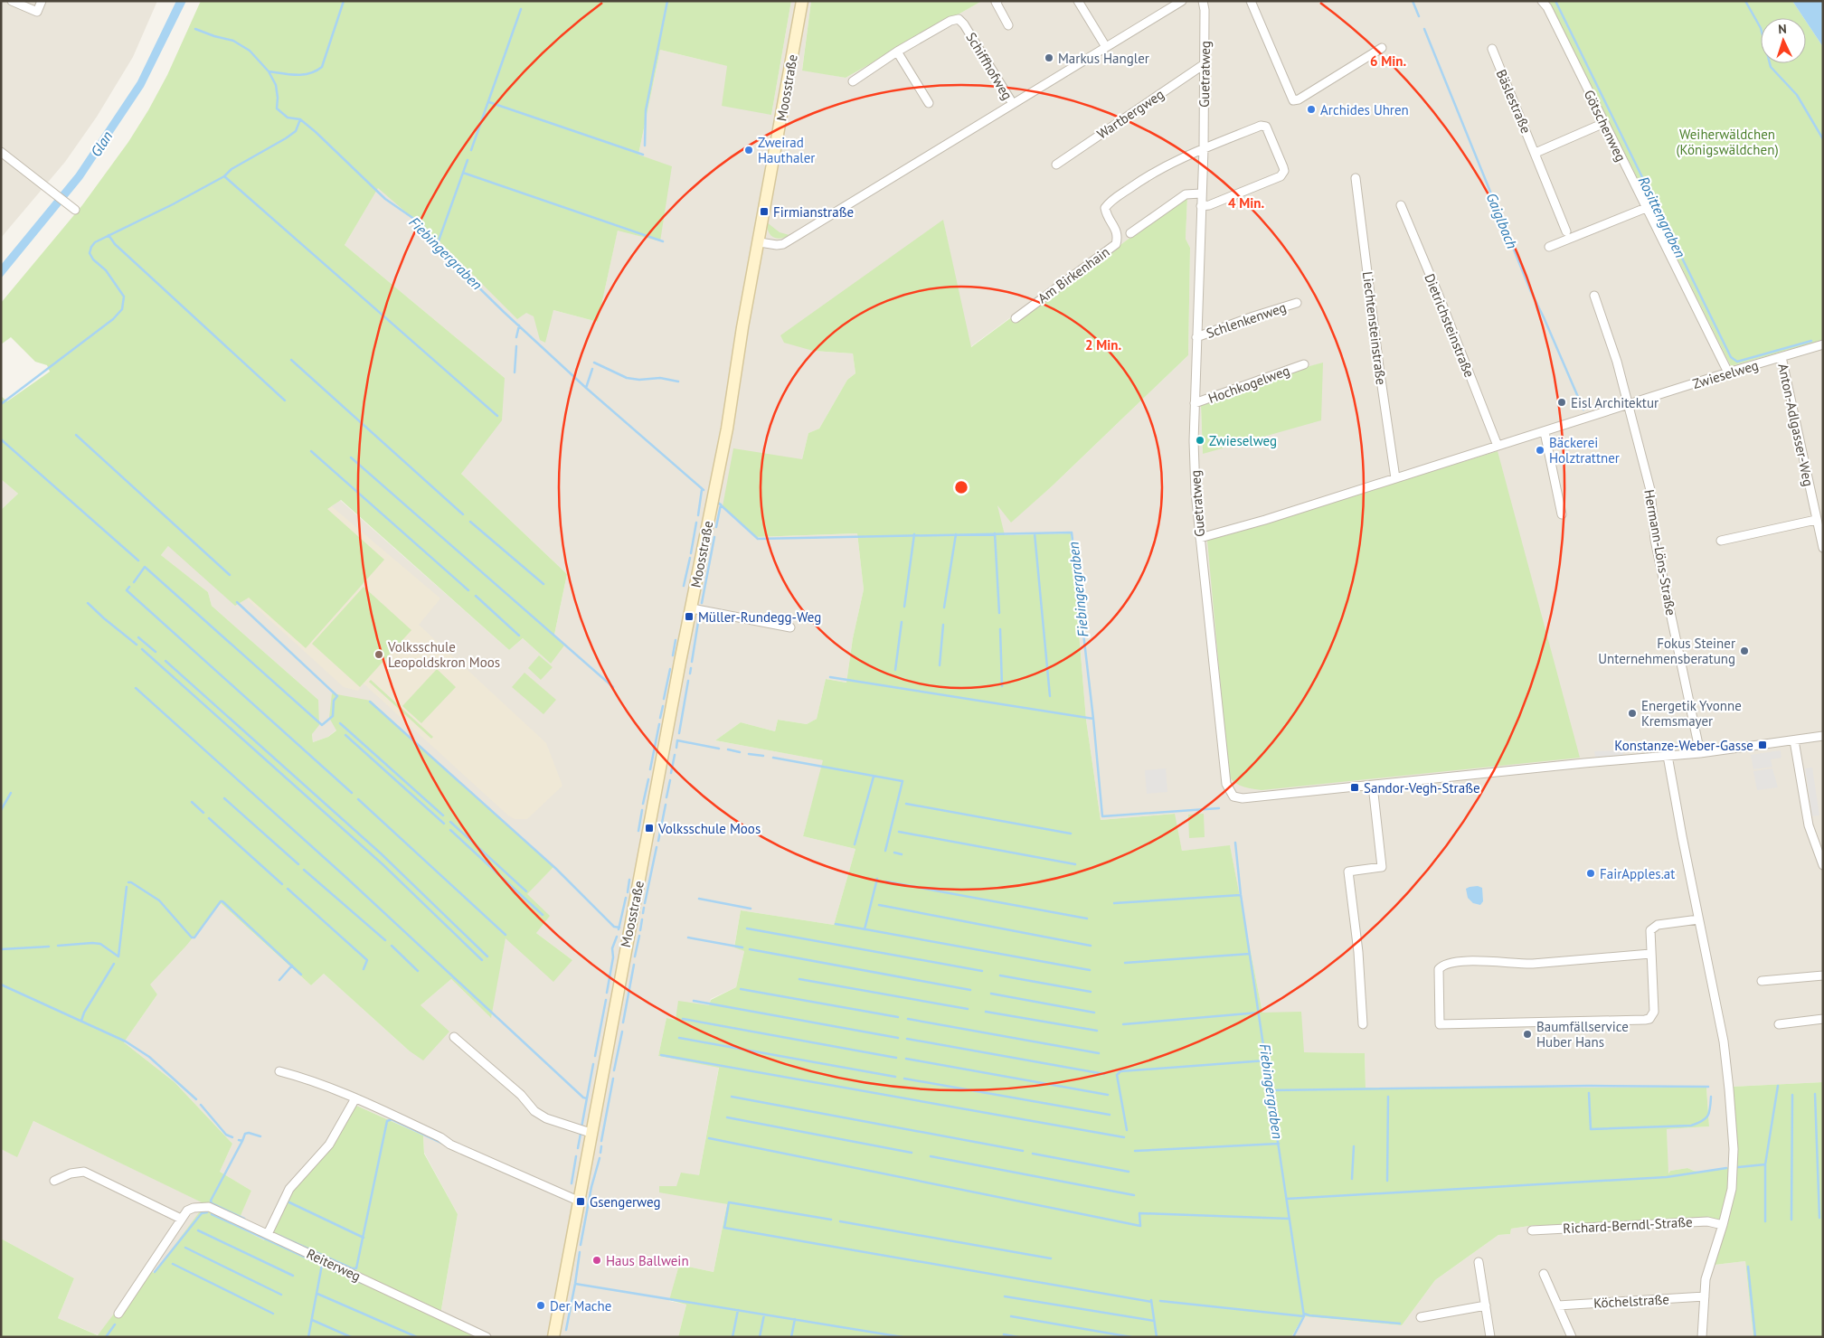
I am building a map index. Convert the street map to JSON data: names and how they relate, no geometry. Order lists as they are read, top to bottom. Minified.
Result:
{"streets":{"street":["Schiffhofweg","Guetratweg","Moosstraße","Bäslestraße","Wartbergweg","Götschenweg","Am Birkenhain","Schlenkenweg","Dietrichsteinstraße","Liechtensteinstraße","Zwieselweg","Hochkogelweg","Anton-Adlgasser-Weg","Hermann-Löns-Straße","Richard-Berndl-Straße","Reiterweg","Köchelstraße"]},"crossings":[["Guetratweg","Wartbergweg"],["Guetratweg","Am Birkenhain"],["Guetratweg","Schlenkenweg"],["Guetratweg","Zwieselweg"],["Guetratweg","Hochkogelweg"],["Götschenweg","Zwieselweg"],["Dietrichsteinstraße","Zwieselweg"],["Liechtensteinstraße","Zwieselweg"],["Zwieselweg","Anton-Adlgasser-Weg"],["Zwieselweg","Hermann-Löns-Straße"]],"water":["Glan","Rosittengraben","Gaiglbach","Fiebingergraben"],"parks":["Weiherwäldchen (Königswäldchen)"],"places":{"other":["Markus Hangler","Archides Uhren","Zweirad Hauthaler","Eisl Architektur","Zwieselweg","Bäckerei Holztrattner","Fokus Steiner Unternehmensberatung","Volksschule Leopoldskron Moos","Energetik Yvonne Kremsmayer","FairApples.at","Baumfällservice Huber Hans","Haus Ballwein","Der Mache"],"transit":["Firmianstraße","Müller-Rundegg-Weg","Konstanze-Weber-Gasse","Sandor-Vegh-Straße","Volksschule Moos","Gsengerweg"]},"north":"top","rings":["6 Min.","4 Min.","2 Min."]}
